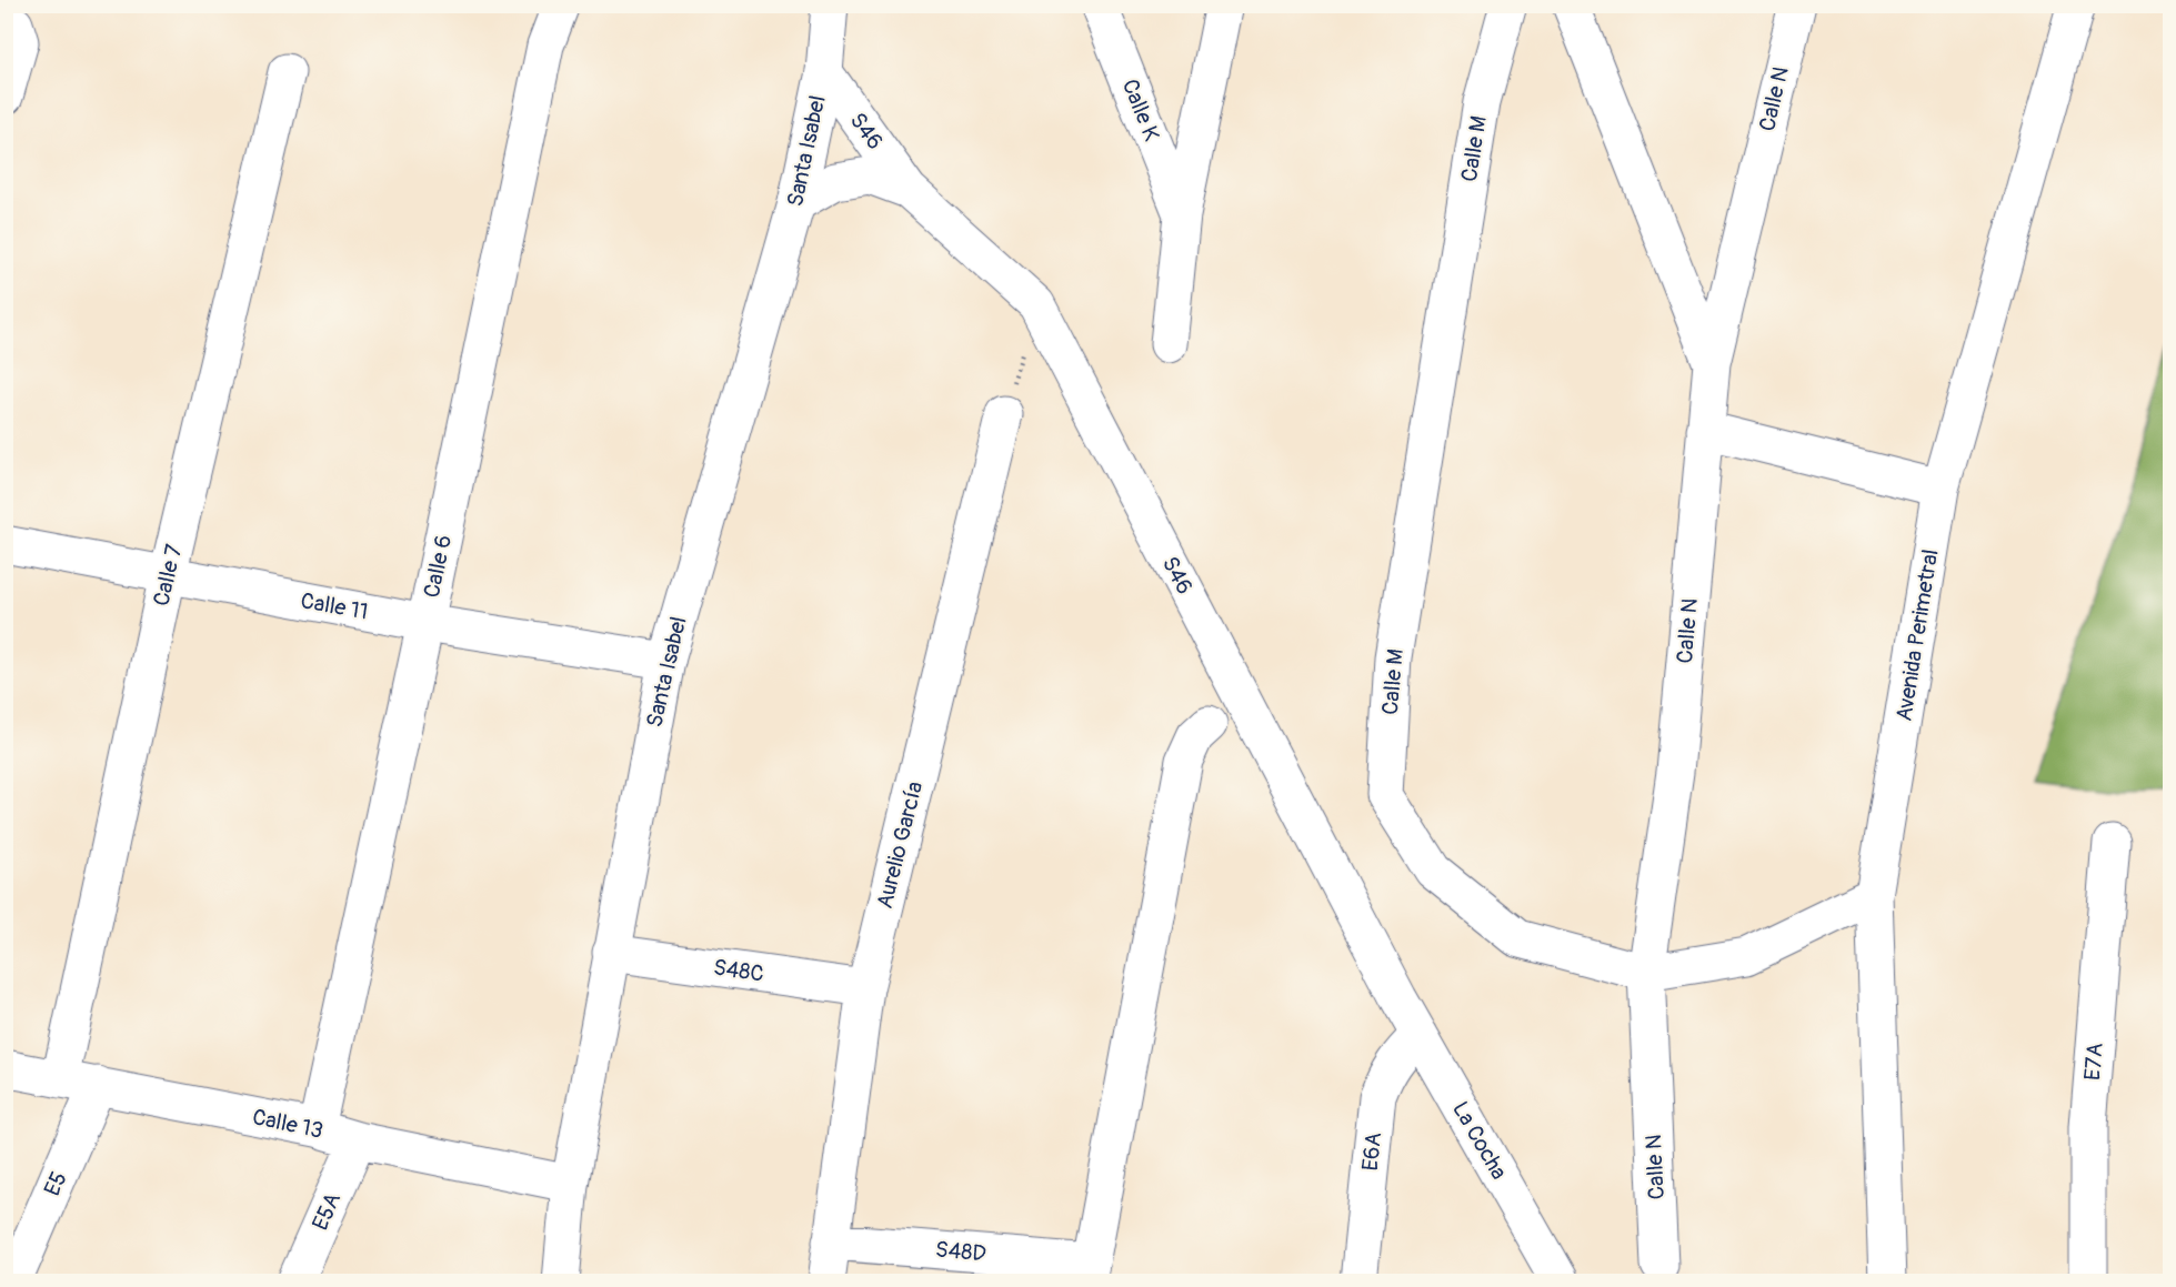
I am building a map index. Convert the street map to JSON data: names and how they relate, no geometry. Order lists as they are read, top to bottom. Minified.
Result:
{"streets":{"street":["Calle N","Calle K","S46","Calle M","Santa Isabel","Calle 6","Calle 7","Calle 11","Avenida Perimetral","Aurelio García","S48C","E7A","Calle 13","La Cocha","E6A","E5","E5A","S48D"]},"crossings":[["Calle N","Calle M"],["S46","Santa Isabel"],["S46","La Cocha"],["Calle M","Avenida Perimetral"],["Santa Isabel","Calle 11"],["Santa Isabel","S48C"],["Santa Isabel","Calle 13"],["Calle 6","Calle 11"],["Calle 6","Calle 13"],["Calle 7","Calle 11"],["Calle 7","Calle 13"],["Aurelio García","S48C"],["Aurelio García","S48D"],["Calle 13","E5"],["Calle 13","E5A"],["La Cocha","E6A"]]}
